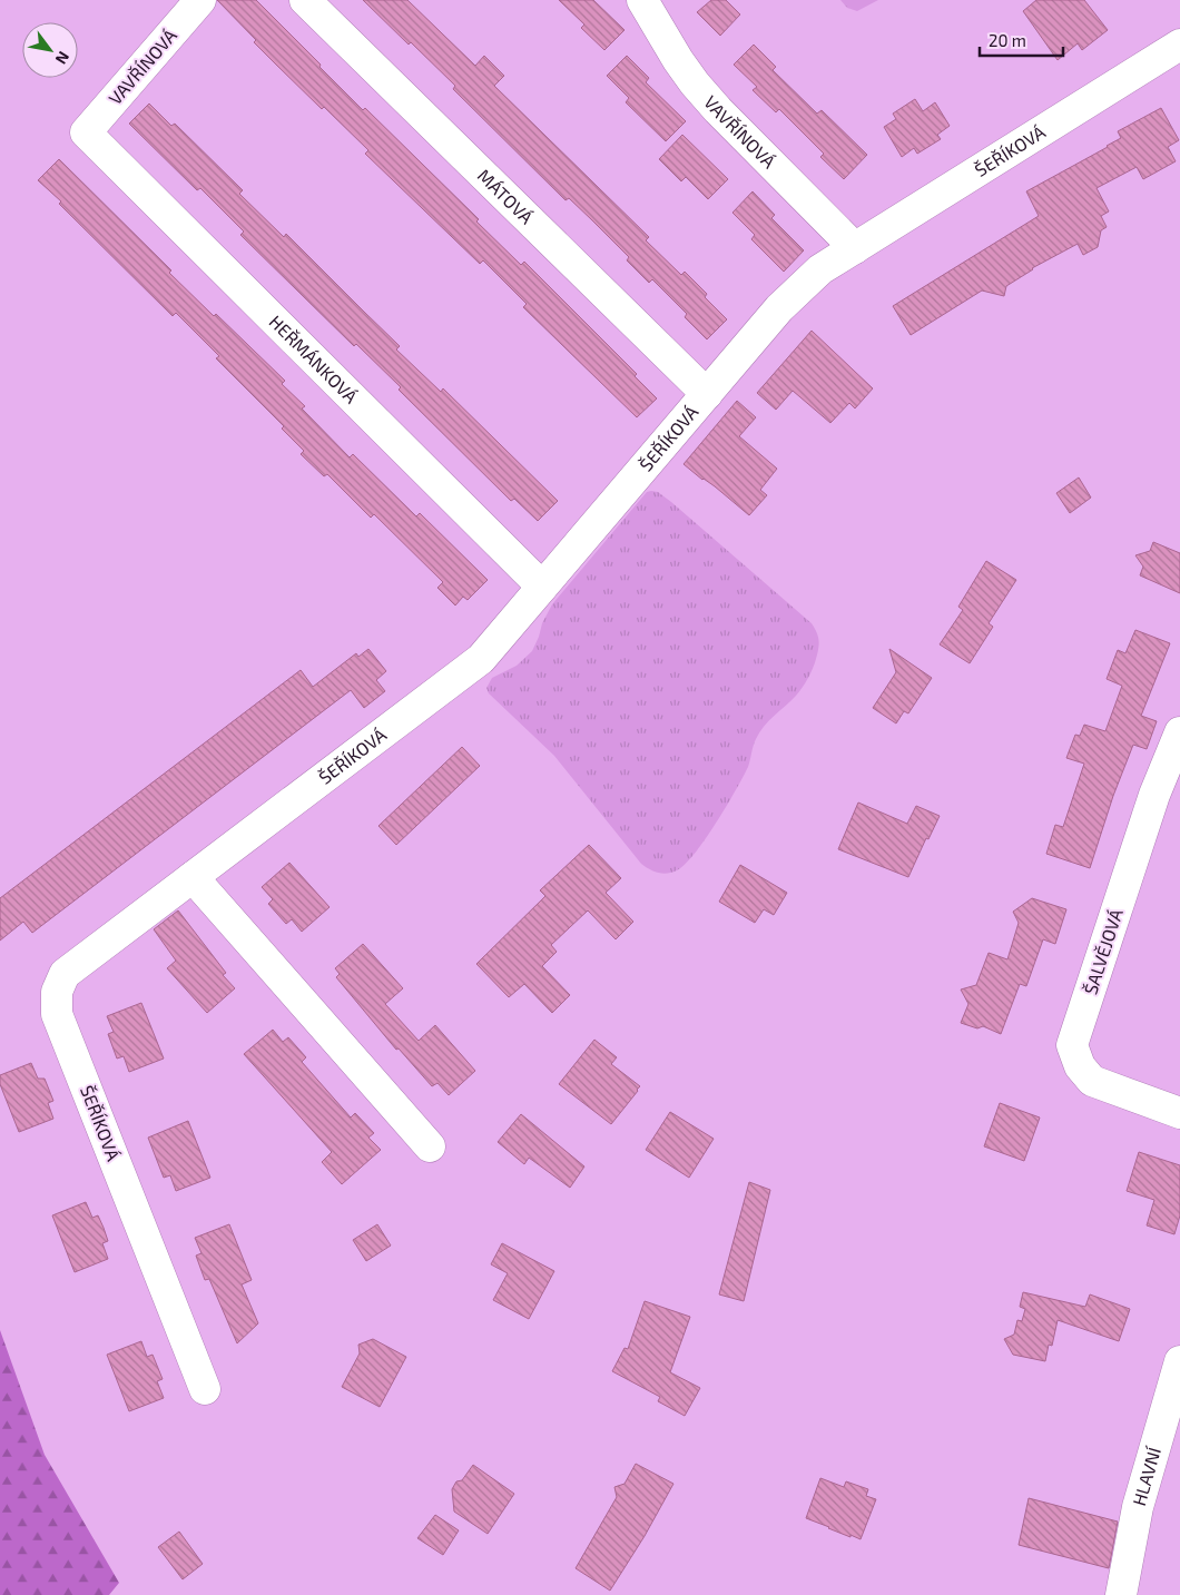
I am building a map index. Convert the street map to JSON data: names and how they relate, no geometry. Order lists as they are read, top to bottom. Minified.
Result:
{"streets":{"street":["VAVŘÍNOVÁ","ŠEŘÍKOVÁ","MÁTOVÁ","HEŘMÁNKOVÁ","ŠALVĚJOVÁ","HLAVNÍ"]},"crossings":[["VAVŘÍNOVÁ","ŠEŘÍKOVÁ"],["VAVŘÍNOVÁ","HEŘMÁNKOVÁ"],["ŠEŘÍKOVÁ","MÁTOVÁ"],["ŠEŘÍKOVÁ","HEŘMÁNKOVÁ"]],"scale_bar":"20 m","north":"bottom right"}
